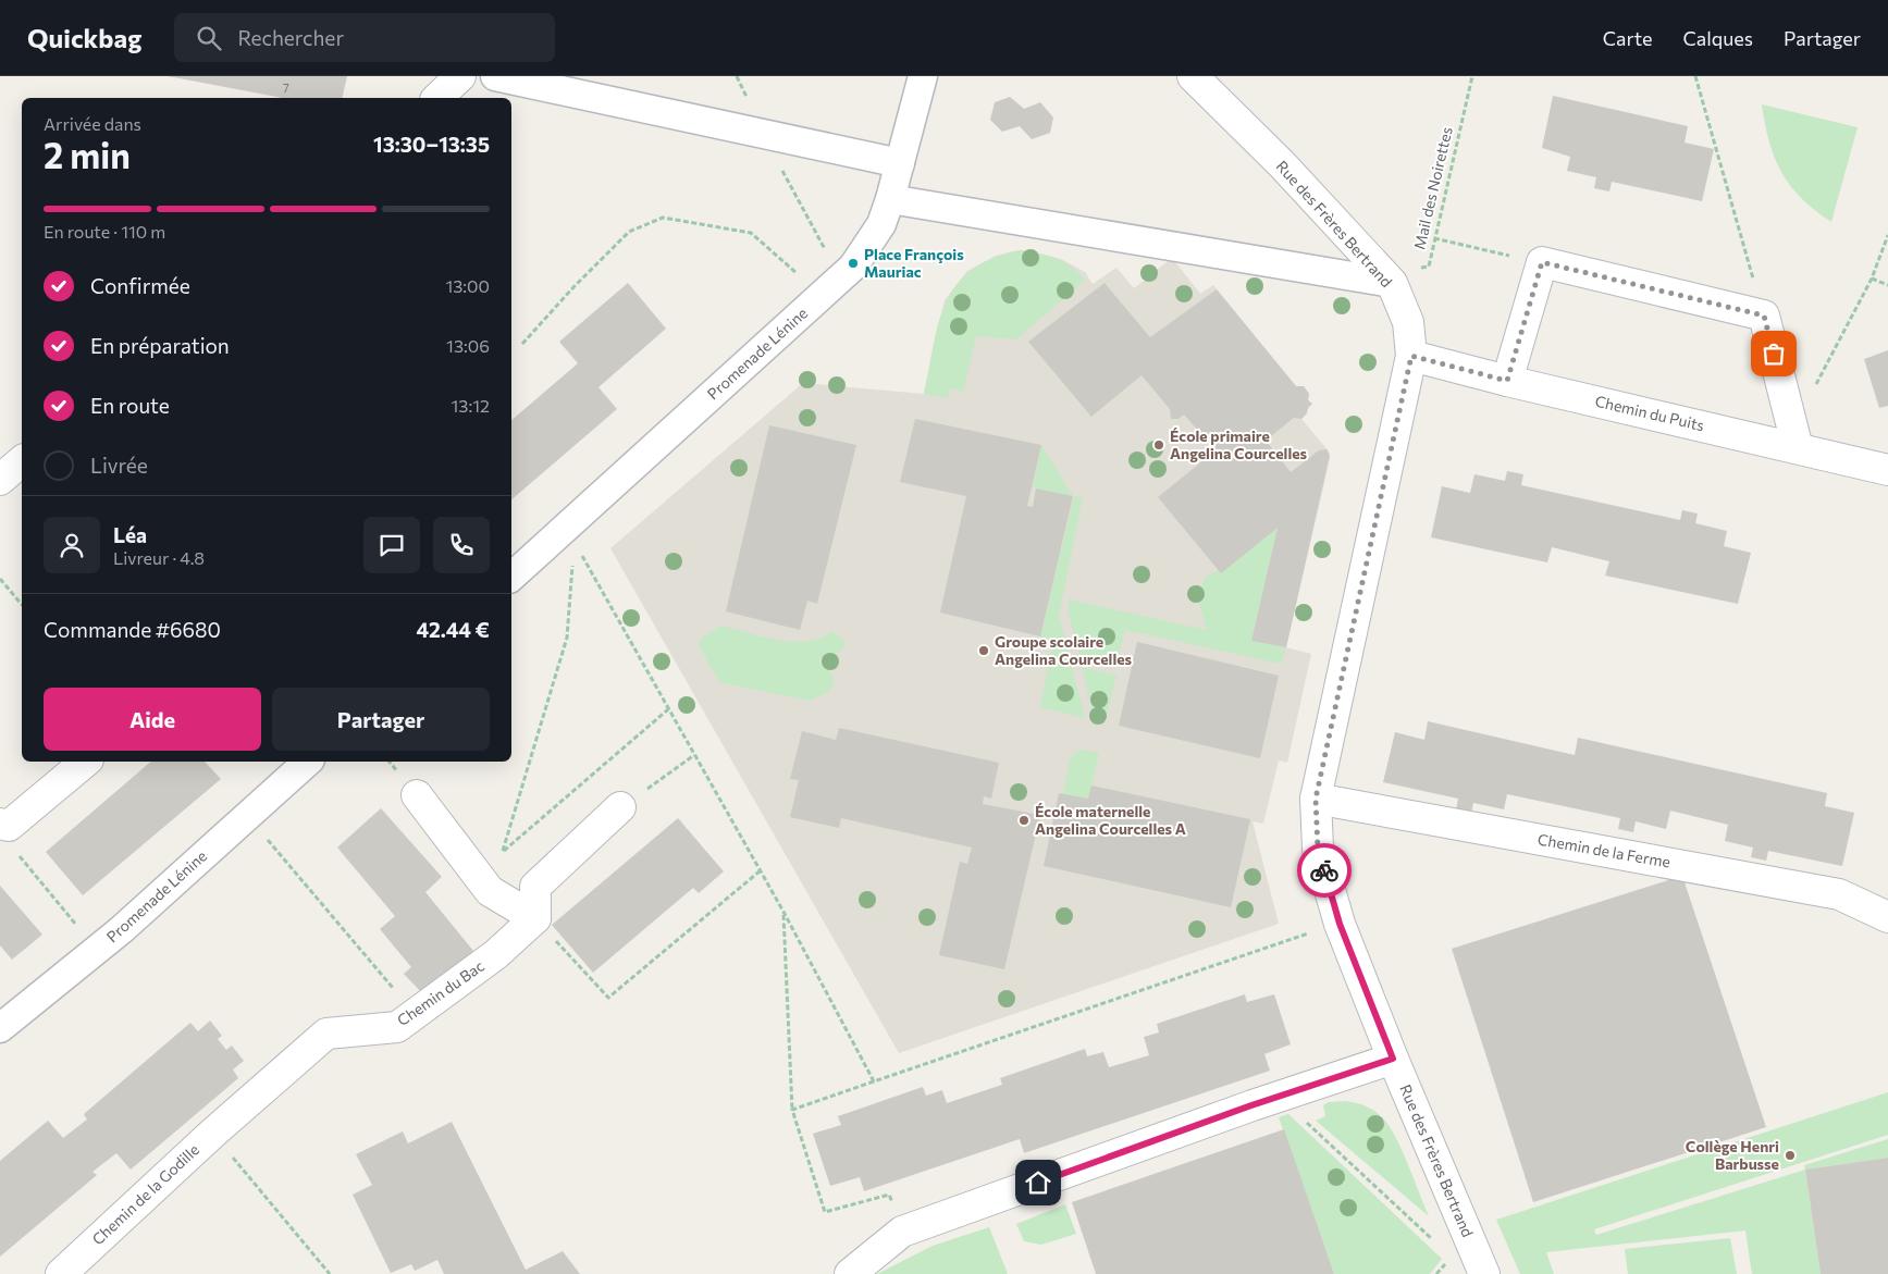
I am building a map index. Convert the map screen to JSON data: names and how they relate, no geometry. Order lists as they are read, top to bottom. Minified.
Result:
{"streets":{"street":["Rue des Frères Bertrand","Promenade Lénine","Chemin du Puits","Chemin de la Ferme","Chemin du Bac","Chemin de la Godille"],"path":["Mail des Noirettes"]},"crossings":[["Mail des Noirettes","Rue des Frères Bertrand"],["Rue des Frères Bertrand","Chemin du Puits"],["Rue des Frères Bertrand","Chemin de la Ferme"],["Chemin du Bac","Chemin de la Godille"]],"places":["Place François Mauriac","École primaire Angelina Courcelles","Groupe scolaire Angelina Courcelles","École maternelle Angelina Courcelles A","Collège Henri Barbusse"],"house_numbers":["7"],"page":{"header":"Quickbag","search":"Rechercher","nav":["Carte","Calques","Partager"],"heading":["2 min","Arrivée dans","13:30–13:35"],"panel":["Léa","Livreur · 4.8","Commande #6680","42.44 €"],"bar":"En route · 110 m","list":[["Confirmée","13:00"],["En préparation","13:06"],["En route","13:12"],"Livrée"],"buttons":["Aide","Partager"]}}
